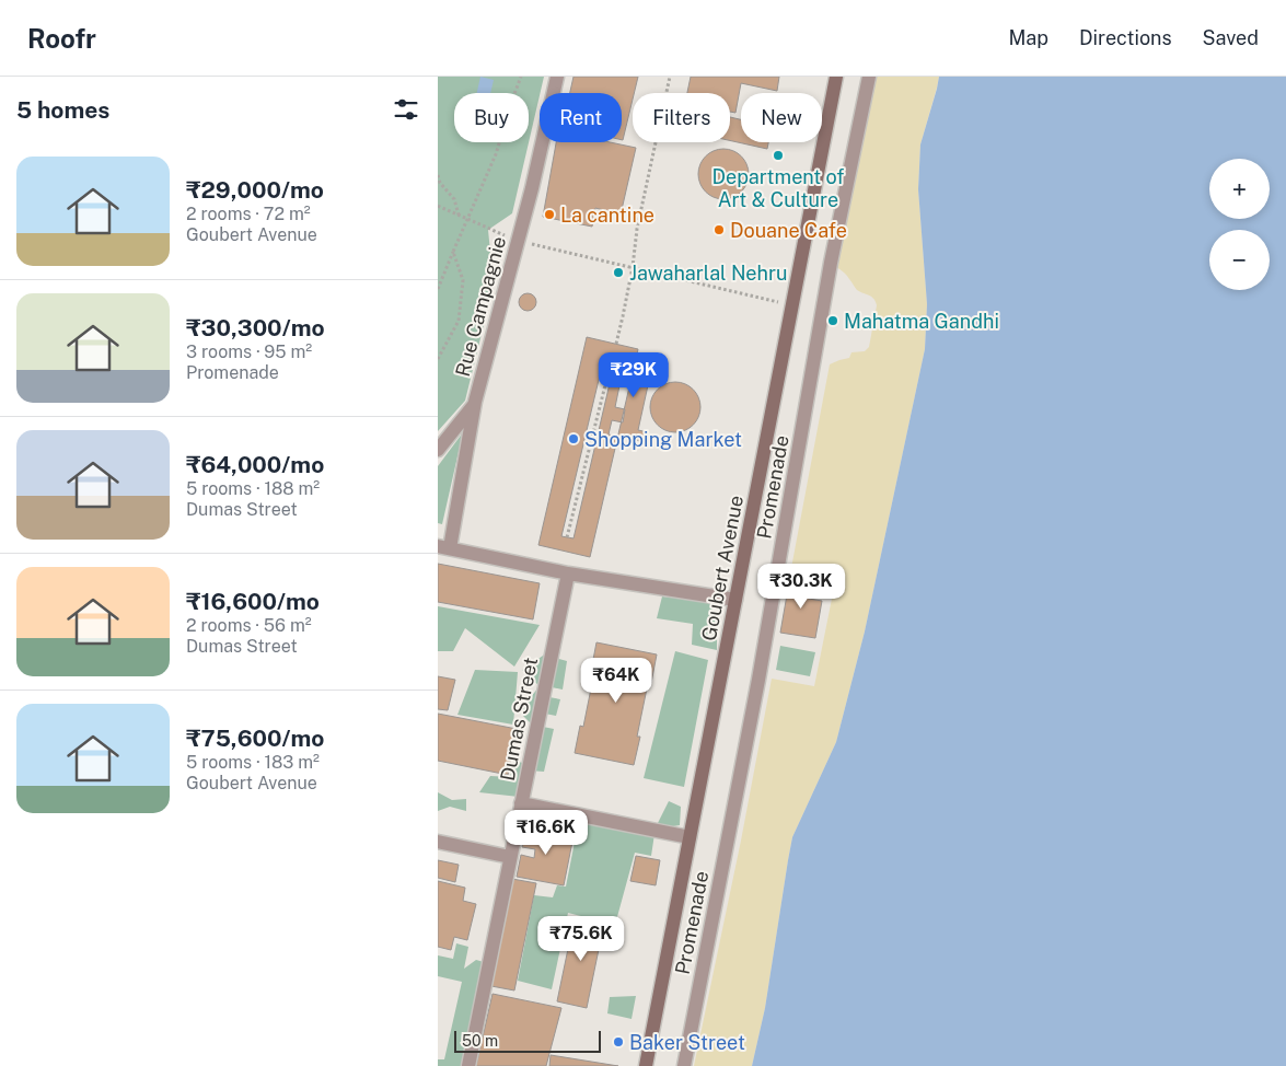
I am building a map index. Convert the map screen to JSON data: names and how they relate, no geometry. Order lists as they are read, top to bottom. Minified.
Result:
{"streets":{"street":["Rue Campagnie","Promenade","Goubert Avenue","Dumas Street"]},"places":["Department of Art & Culture","La cantine","Douane Cafe","Jawaharlal Nehru","Mahatma Gandhi","Shopping Market","Baker Street"],"scale_bar":"50 m","page":{"header":"Roofr","nav":["Map","Directions","Saved"],"heading":"5 homes","chip":["Buy","Rent","Filters","New"],"list":[{"name":"₹29,000/mo","note":"2 rooms · 72 m² · Goubert Avenue"},{"name":"₹30,300/mo","note":"3 rooms · 95 m² · Promenade"},{"name":"₹64,000/mo","note":"5 rooms · 188 m² · Dumas Street"},{"name":"₹16,600/mo","note":"2 rooms · 56 m² · Dumas Street"},{"name":"₹75,600/mo","note":"5 rooms · 183 m² · Goubert Avenue"}],"map_buttons":["+","−"],"price":["₹29K","₹30.3K","₹64K","₹16.6K","₹75.6K"],"scale":"50 m"}}
